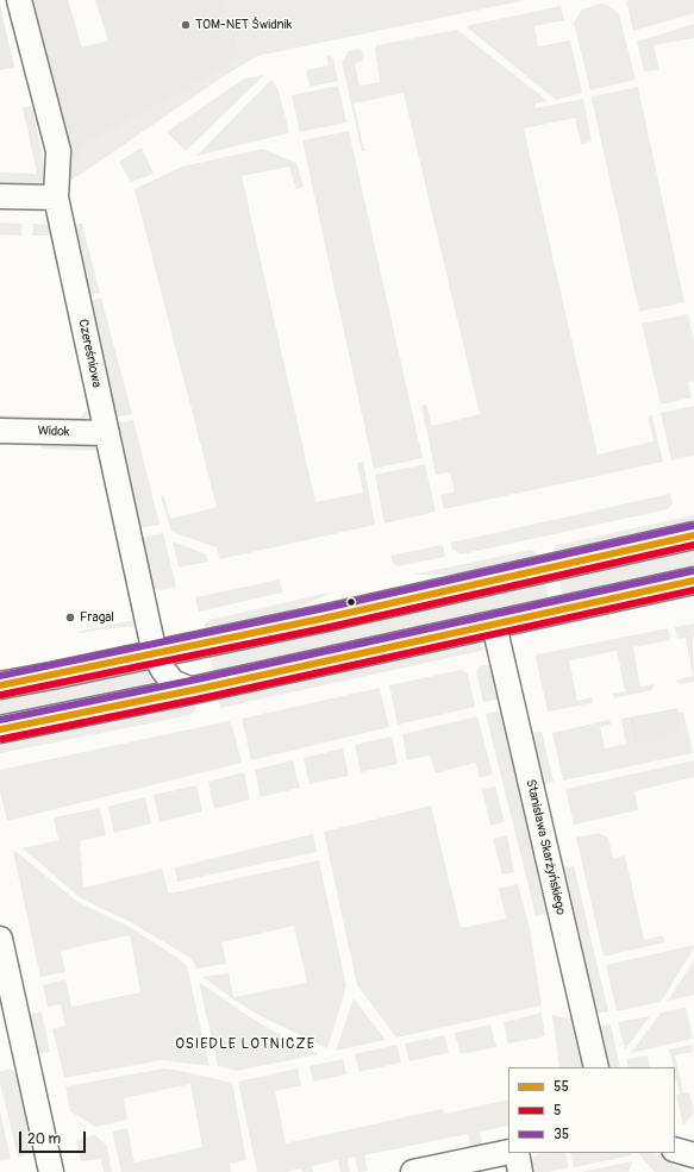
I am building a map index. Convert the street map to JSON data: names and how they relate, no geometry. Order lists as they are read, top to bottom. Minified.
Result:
{"streets":{"street":["Czereśniowa","Widok","Stanisława Skarżyńskiego"]},"crossings":[["Czereśniowa","Widok"]],"districts":["OSIEDLE LOTNICZE"],"places":["TOM-NET Świdnik","Fragal"],"lines":["transit line 35","transit line 55","transit line 5"],"legend":["55","5","35"],"scale_bar":"20 m"}
